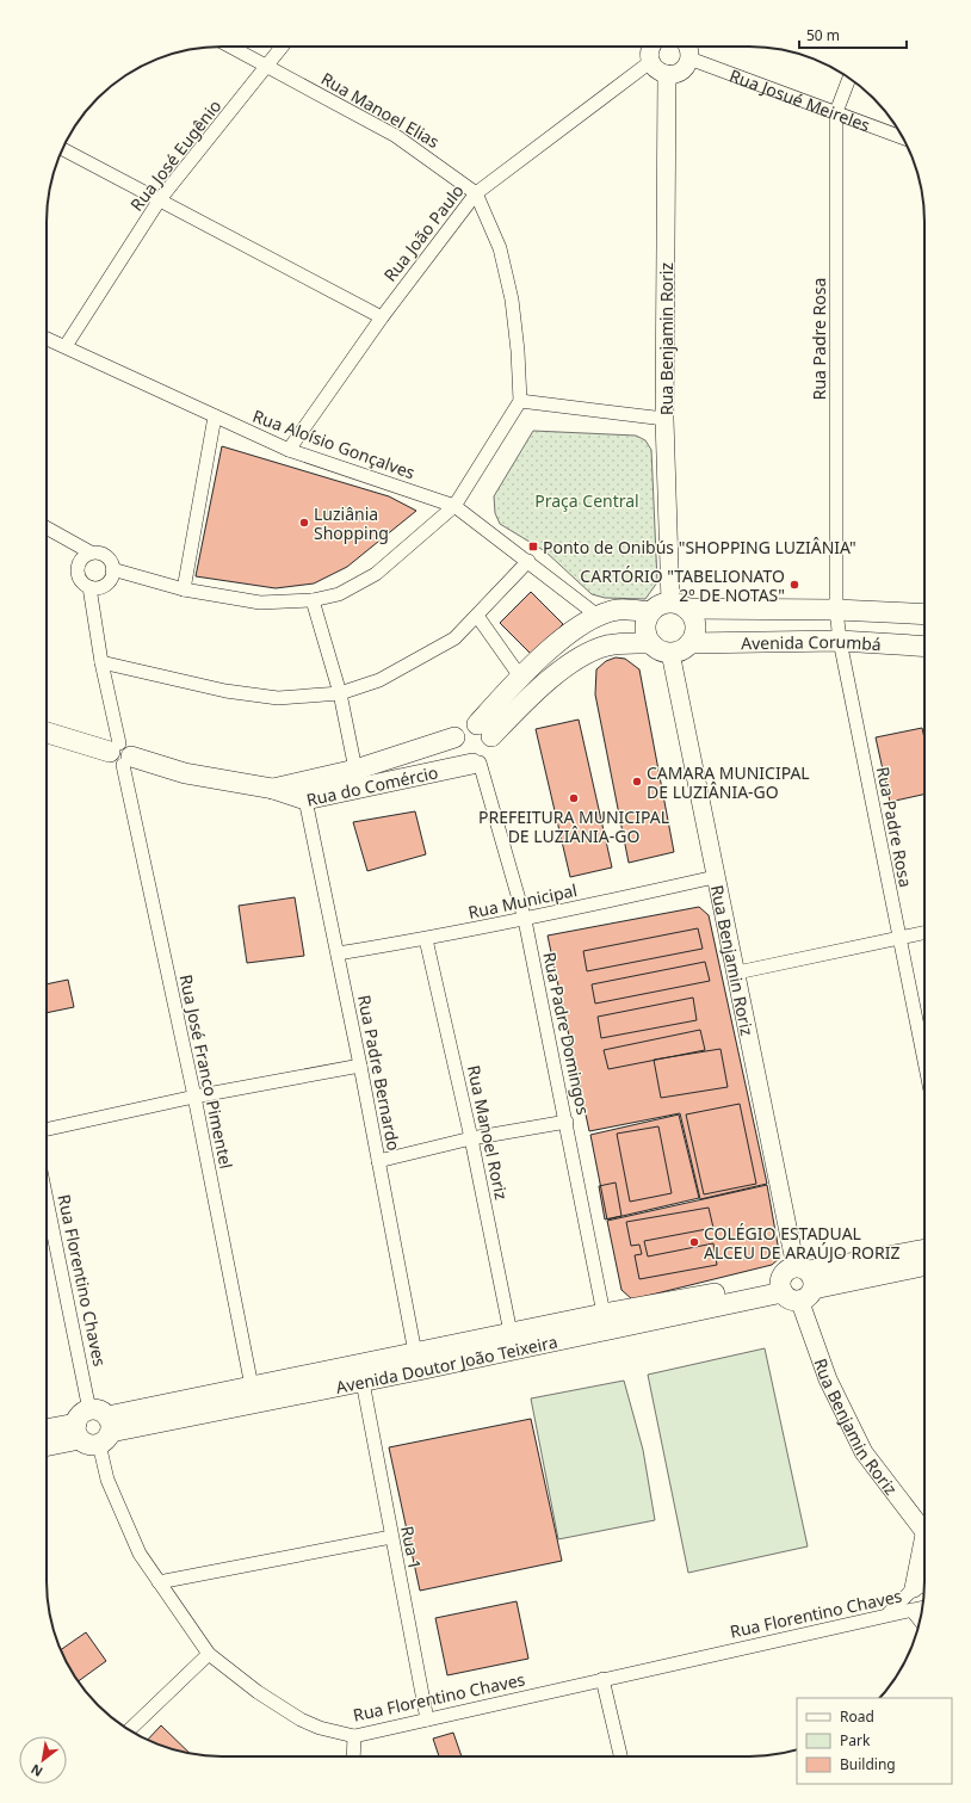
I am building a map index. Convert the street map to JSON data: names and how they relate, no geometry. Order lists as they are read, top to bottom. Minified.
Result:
{"streets":{"main road":["Avenida Corumbá","Rua do Comércio","Avenida Doutor João Teixeira"],"street":["Rua Josué Meireles","Rua Manoel Elias","Rua José Eugênio","Rua João Paulo","Rua Benjamin Roriz","Rua Padre Rosa","Rua Aloísio Gonçalves","Rua Municipal","Rua Padre Domingos","Rua José Franco Pimentel","Rua Padre Bernardo","Rua Manoel Roriz","Rua Florentino Chaves","Rua 1"]},"crossings":[["Rua Josué Meireles","Rua Benjamin Roriz"],["Rua Josué Meireles","Rua Padre Rosa"],["Rua Manoel Elias","Rua José Eugênio"],["Rua Manoel Elias","Rua João Paulo"],["Rua José Eugênio","Rua Aloísio Gonçalves"],["Rua João Paulo","Rua Aloísio Gonçalves"],["Rua Benjamin Roriz","Avenida Corumbá"],["Rua Benjamin Roriz","Rua Municipal"],["Rua Benjamin Roriz","Avenida Doutor João Teixeira"],["Rua Padre Rosa","Avenida Corumbá"],["Rua Aloísio Gonçalves","Avenida Corumbá"],["Avenida Corumbá","Rua do Comércio"],["Avenida Corumbá","Rua Padre Domingos"],["Rua do Comércio","Rua Padre Domingos"],["Rua do Comércio","Rua José Franco Pimentel"],["Rua do Comércio","Rua Padre Bernardo"],["Rua Municipal","Rua Padre Domingos"],["Rua Municipal","Rua Padre Bernardo"],["Rua Municipal","Rua Manoel Roriz"],["Rua Padre Domingos","Avenida Doutor João Teixeira"],["Rua José Franco Pimentel","Avenida Doutor João Teixeira"],["Rua Padre Bernardo","Avenida Doutor João Teixeira"],["Rua Manoel Roriz","Avenida Doutor João Teixeira"],["Rua Florentino Chaves","Avenida Doutor João Teixeira"],["Rua Florentino Chaves","Rua 1"],["Avenida Doutor João Teixeira","Rua 1"]],"parks":["Praça Central"],"places":{"other":["Luziânia Shopping","CARTÓRIO \"TABELIONATO 2º DE NOTAS\"","CAMARA MUNICIPAL DE LUZIÂNIA-GO","PREFEITURA MUNICIPAL DE LUZIÂNIA-GO","COLÉGIO ESTADUAL ALCEU DE ARAÚJO RORIZ"],"transit":["Ponto de Onibús \"SHOPPING LUZIÂNIA\""]},"legend":["Road","Park","Building"],"scale_bar":"50 m","north":"bottom left"}
